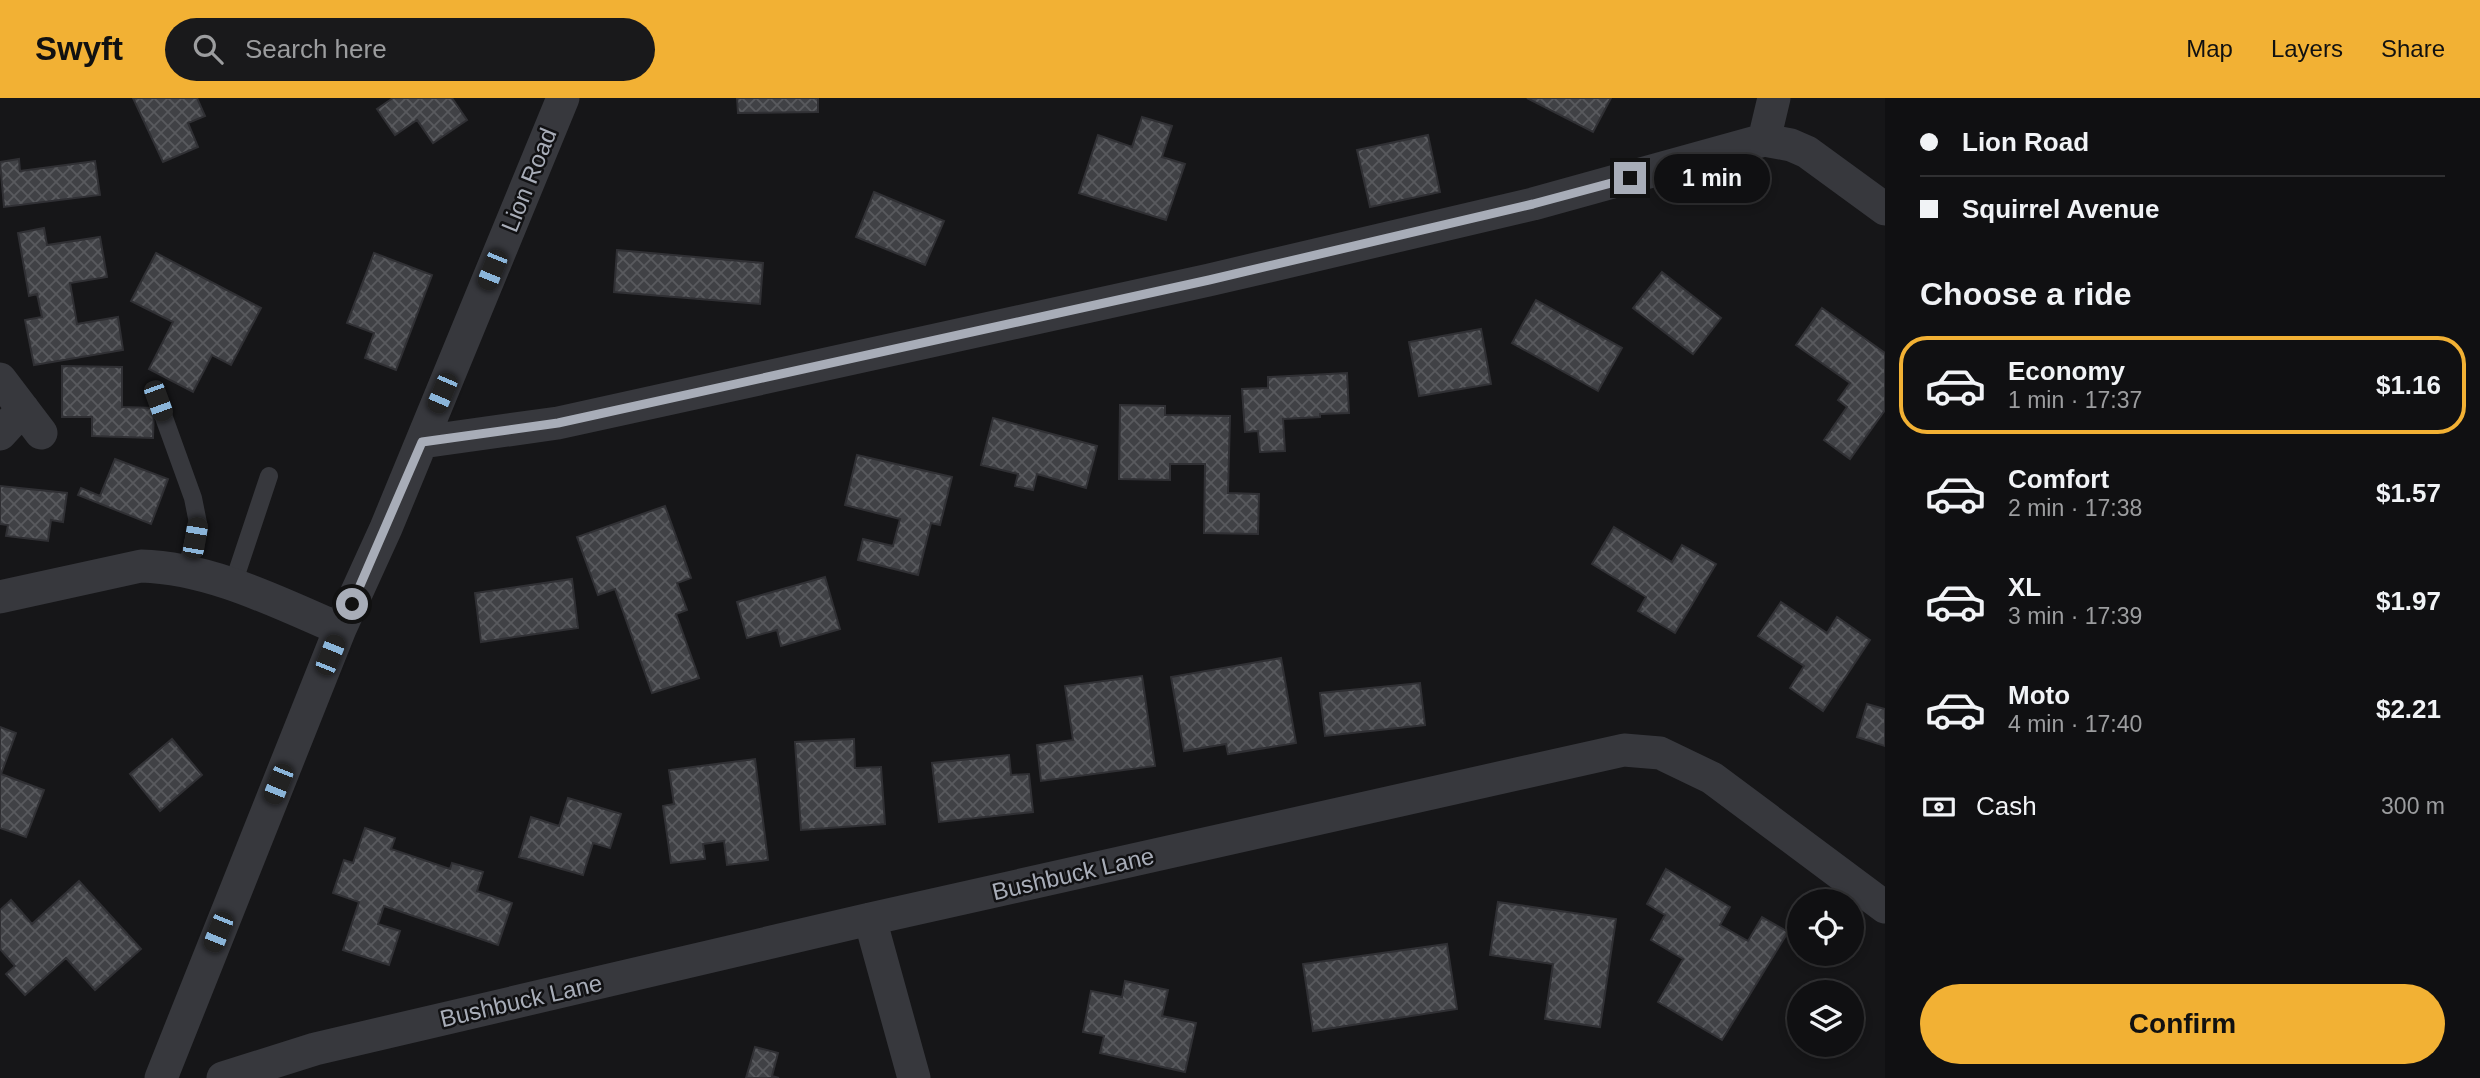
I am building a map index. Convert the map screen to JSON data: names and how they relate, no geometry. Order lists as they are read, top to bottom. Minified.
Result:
{"streets":{"street":["Lion Road","Bushbuck Lane"]},"page":{"header":"Swyft","search":"Search here","nav":["Map","Layers","Share"],"banner":["Lion Road","Squirrel Avenue"],"bubble":"1 min","heading":"Choose a ride","list":[{"name":"Economy","note":"1 min · 17:37","value":"$1.16"},{"name":"Comfort","note":"2 min · 17:38","value":"$1.57"},{"name":"XL","note":"3 min · 17:39","value":"$1.97"},{"name":"Moto","note":"4 min · 17:40","value":"$2.21"}],"pay":["Cash","300 m"],"buttons":"Confirm"}}
